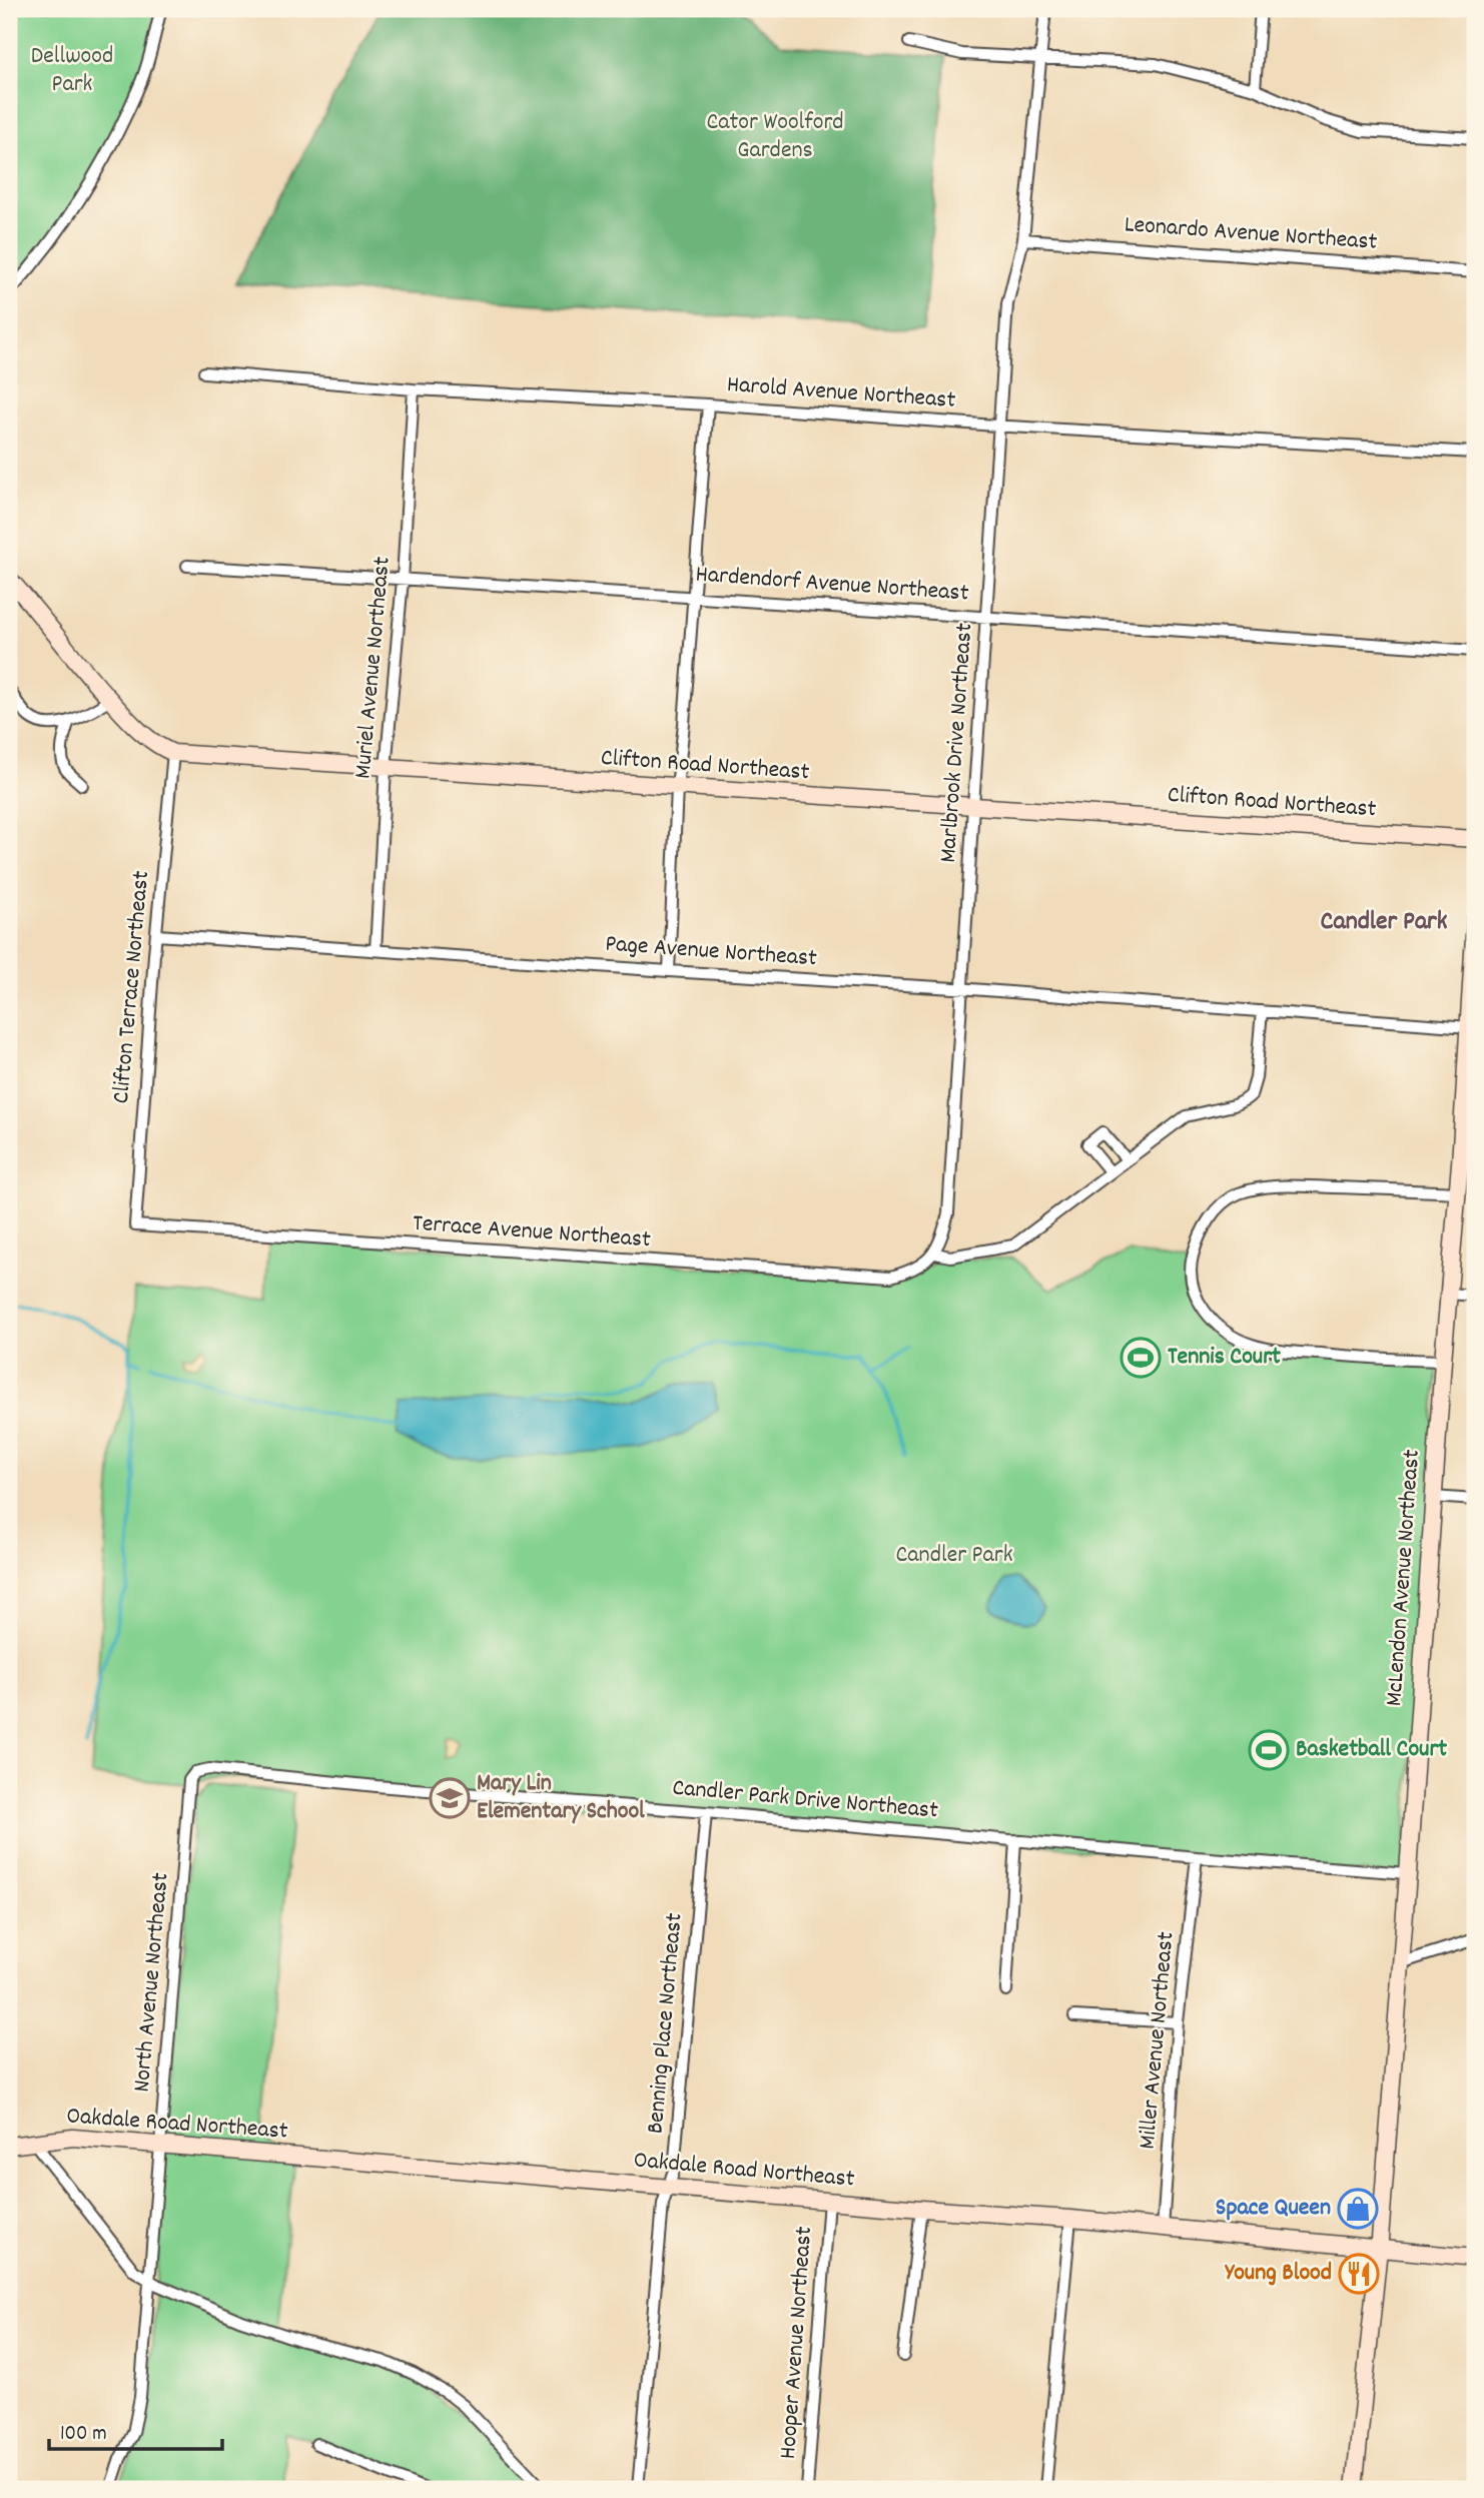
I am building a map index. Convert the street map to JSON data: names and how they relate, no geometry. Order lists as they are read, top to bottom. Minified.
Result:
{"streets":{"street":["Leonardo Avenue Northeast","Harold Avenue Northeast","Hardendorf Avenue Northeast","Muriel Avenue Northeast","Marlbrook Drive Northeast","Clifton Road Northeast","Page Avenue Northeast","Clifton Terrace Northeast","Terrace Avenue Northeast","McLendon Avenue Northeast","Candler Park Drive Northeast","North Avenue Northeast","Benning Place Northeast","Miller Avenue Northeast","Oakdale Road Northeast","Hooper Avenue Northeast"]},"crossings":[["Leonardo Avenue Northeast","Marlbrook Drive Northeast"],["Harold Avenue Northeast","Muriel Avenue Northeast"],["Harold Avenue Northeast","Marlbrook Drive Northeast"],["Hardendorf Avenue Northeast","Muriel Avenue Northeast"],["Hardendorf Avenue Northeast","Marlbrook Drive Northeast"],["Muriel Avenue Northeast","Clifton Road Northeast"],["Muriel Avenue Northeast","Page Avenue Northeast"],["Marlbrook Drive Northeast","Clifton Road Northeast"],["Marlbrook Drive Northeast","Page Avenue Northeast"],["Marlbrook Drive Northeast","Terrace Avenue Northeast"],["Clifton Road Northeast","Clifton Terrace Northeast"],["Page Avenue Northeast","Clifton Terrace Northeast"],["Page Avenue Northeast","McLendon Avenue Northeast"],["Clifton Terrace Northeast","Terrace Avenue Northeast"],["McLendon Avenue Northeast","Candler Park Drive Northeast"],["McLendon Avenue Northeast","Oakdale Road Northeast"],["Candler Park Drive Northeast","North Avenue Northeast"],["Candler Park Drive Northeast","Benning Place Northeast"],["Candler Park Drive Northeast","Miller Avenue Northeast"],["North Avenue Northeast","Oakdale Road Northeast"],["Benning Place Northeast","Oakdale Road Northeast"],["Miller Avenue Northeast","Oakdale Road Northeast"],["Oakdale Road Northeast","Hooper Avenue Northeast"]],"districts":["Candler Park"],"parks":["Dellwood Park","Cator Woolford Gardens","Candler Park"],"places":{"sports":["Tennis Court","Basketball Court"],"school or university":["Mary Lin Elementary School"],"shop":["Space Queen"],"restaurant":["Young Blood"]},"scale_bar":"100 m"}
